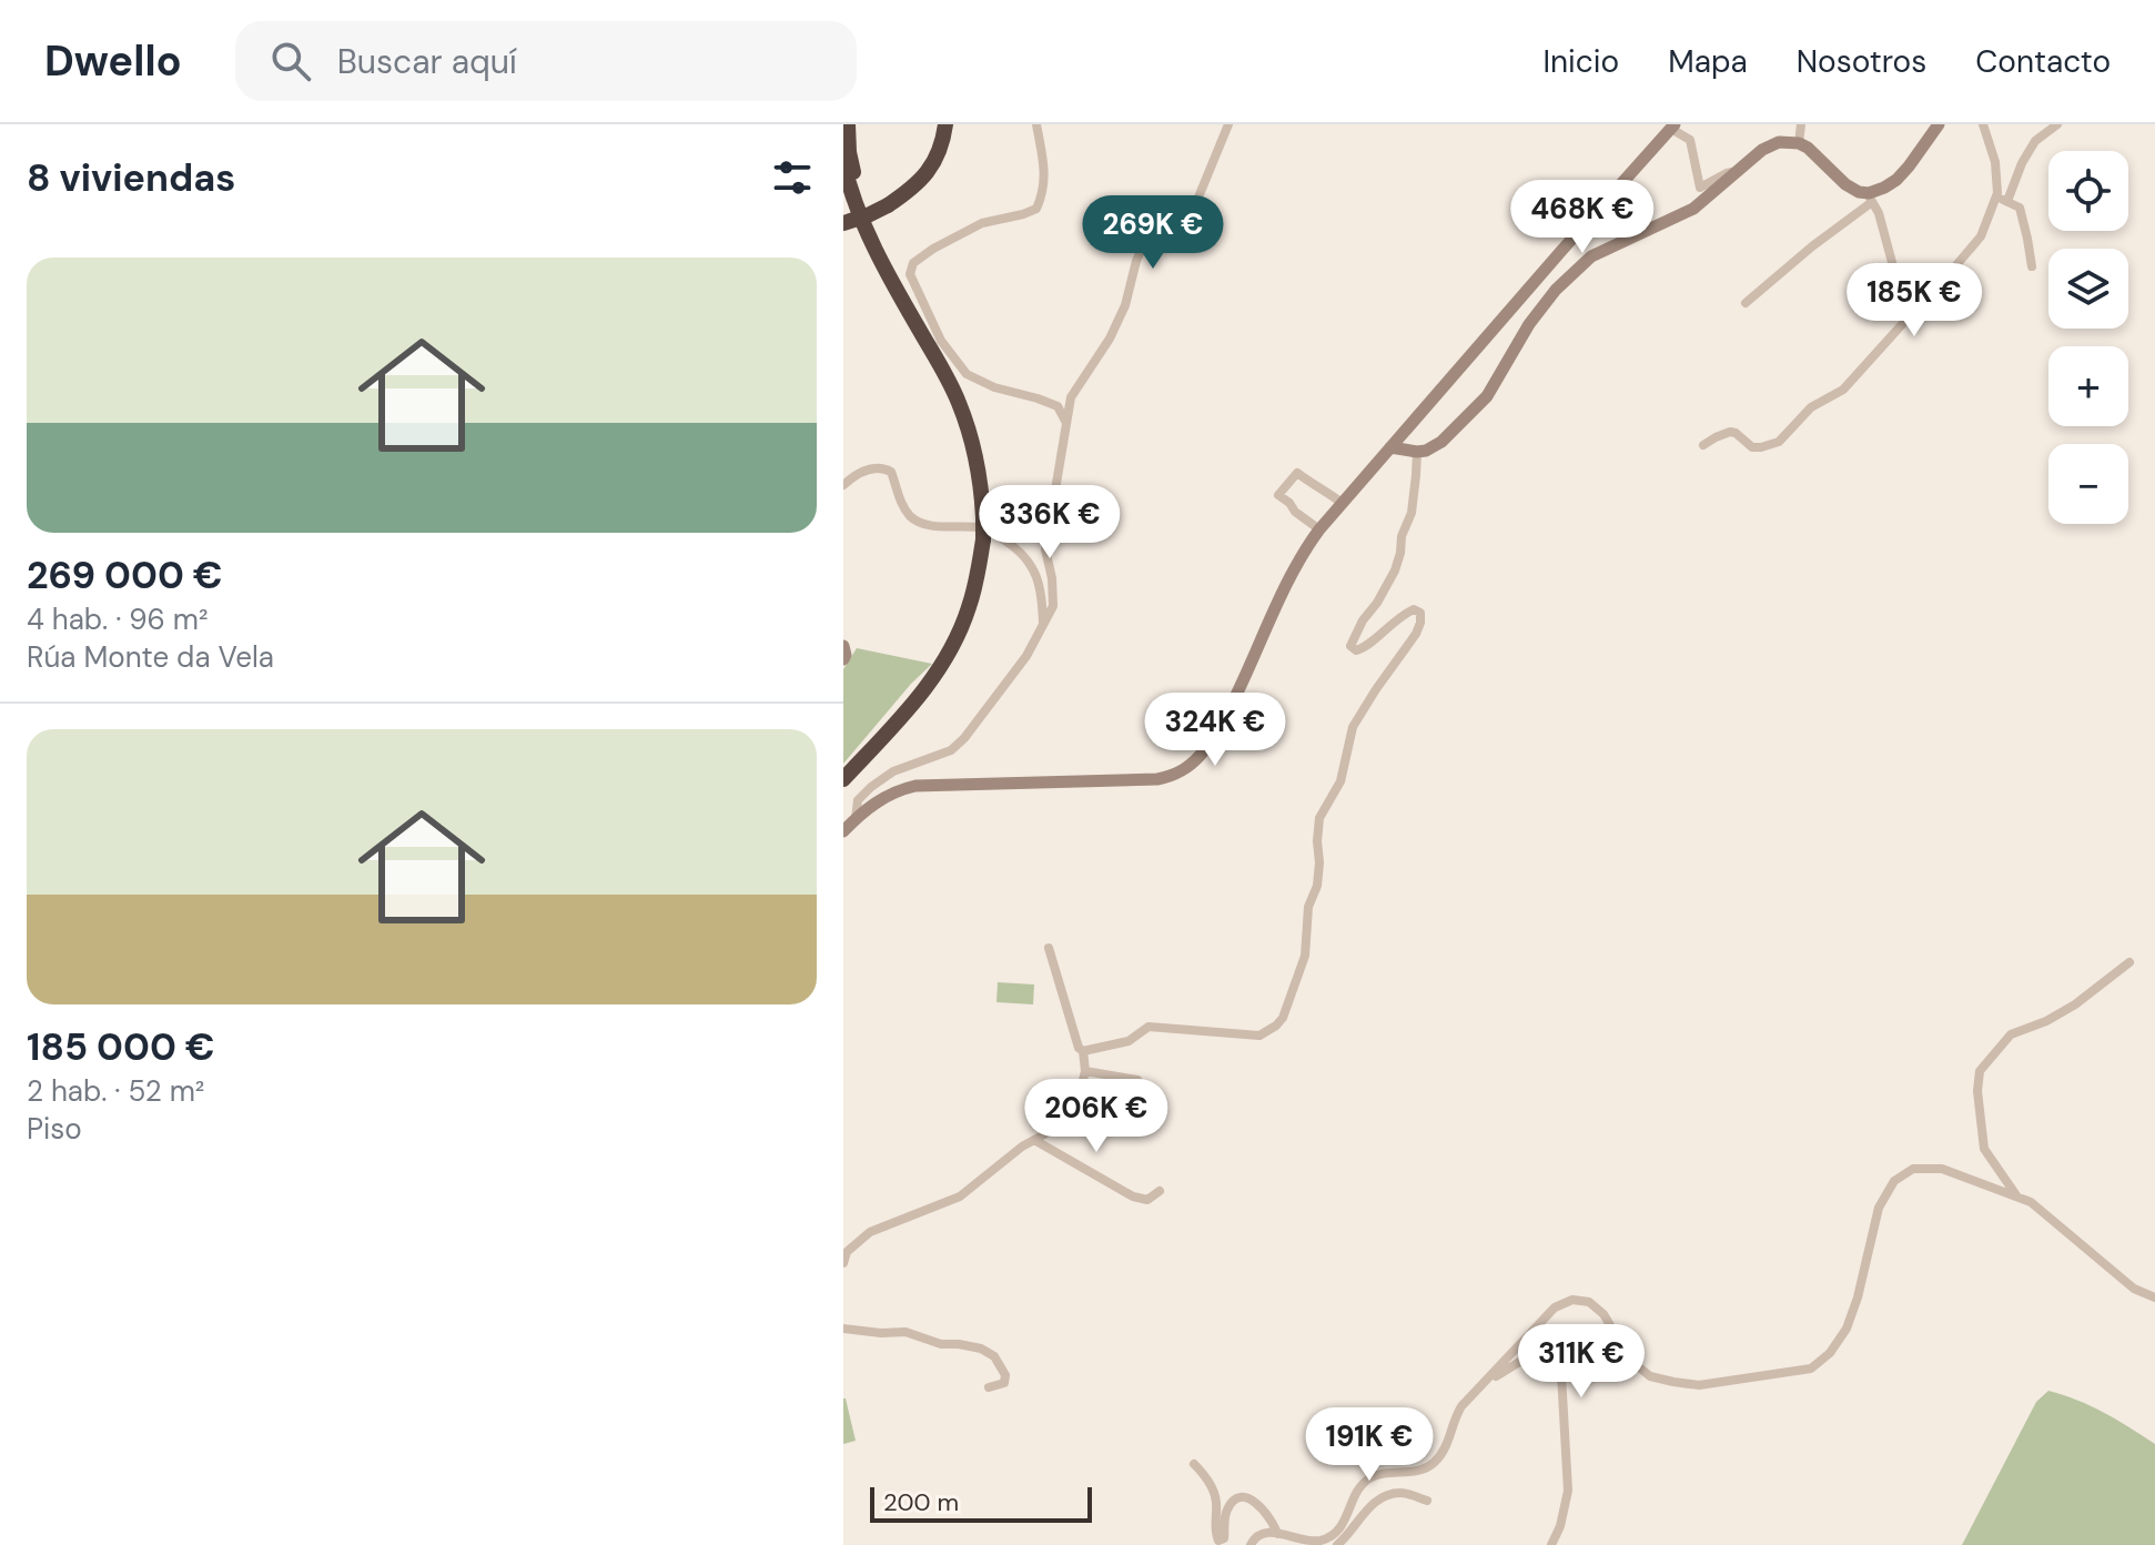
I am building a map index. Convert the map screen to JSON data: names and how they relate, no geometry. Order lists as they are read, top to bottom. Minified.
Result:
{"scale_bar":"200 m","page":{"header":"Dwello","search":"Buscar aquí","nav":["Inicio","Mapa","Nosotros","Contacto"],"heading":"8 viviendas","map_buttons":["+","−"],"price":["468K €","269K €","185K €","336K €","324K €","206K €","311K €","191K €"],"list":[{"name":"269 000 €","note":"4 hab. · 96 m² · Rúa Monte da Vela"},{"name":"185 000 €","note":"2 hab. · 52 m² · Piso"}],"scale":"200 m"}}
